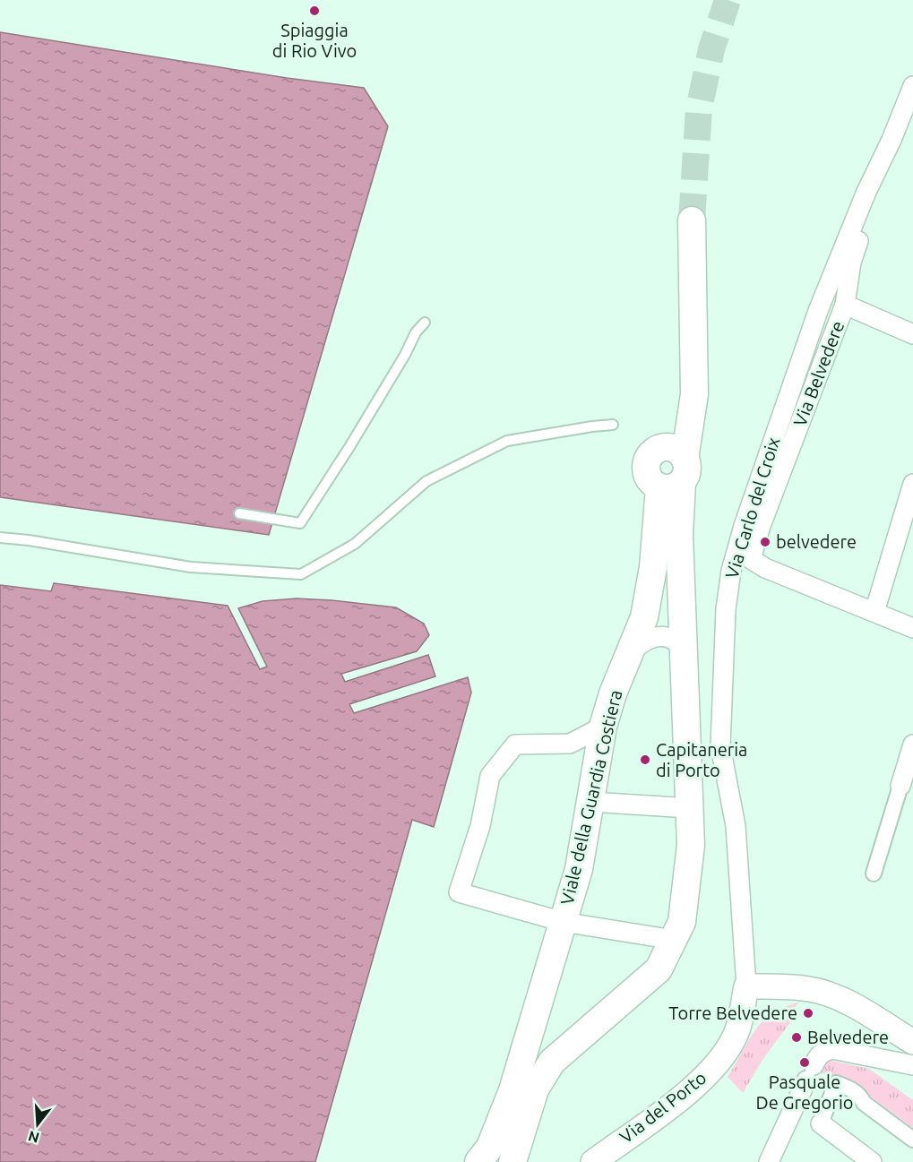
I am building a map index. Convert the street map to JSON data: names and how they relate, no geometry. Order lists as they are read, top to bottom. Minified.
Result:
{"streets":{"main road":["Viale della Guardia Costiera"],"street":["Via Belvedere","Via Carlo del Croix","Via del Porto"]},"crossings":[["Via Belvedere","Via Carlo del Croix"],["Via Carlo del Croix","Via del Porto"]],"places":["Spiaggia di Rio Vivo","belvedere","Capitaneria di Porto","Torre Belvedere","Belvedere","Pasquale De Gregorio"],"north":"bottom"}
